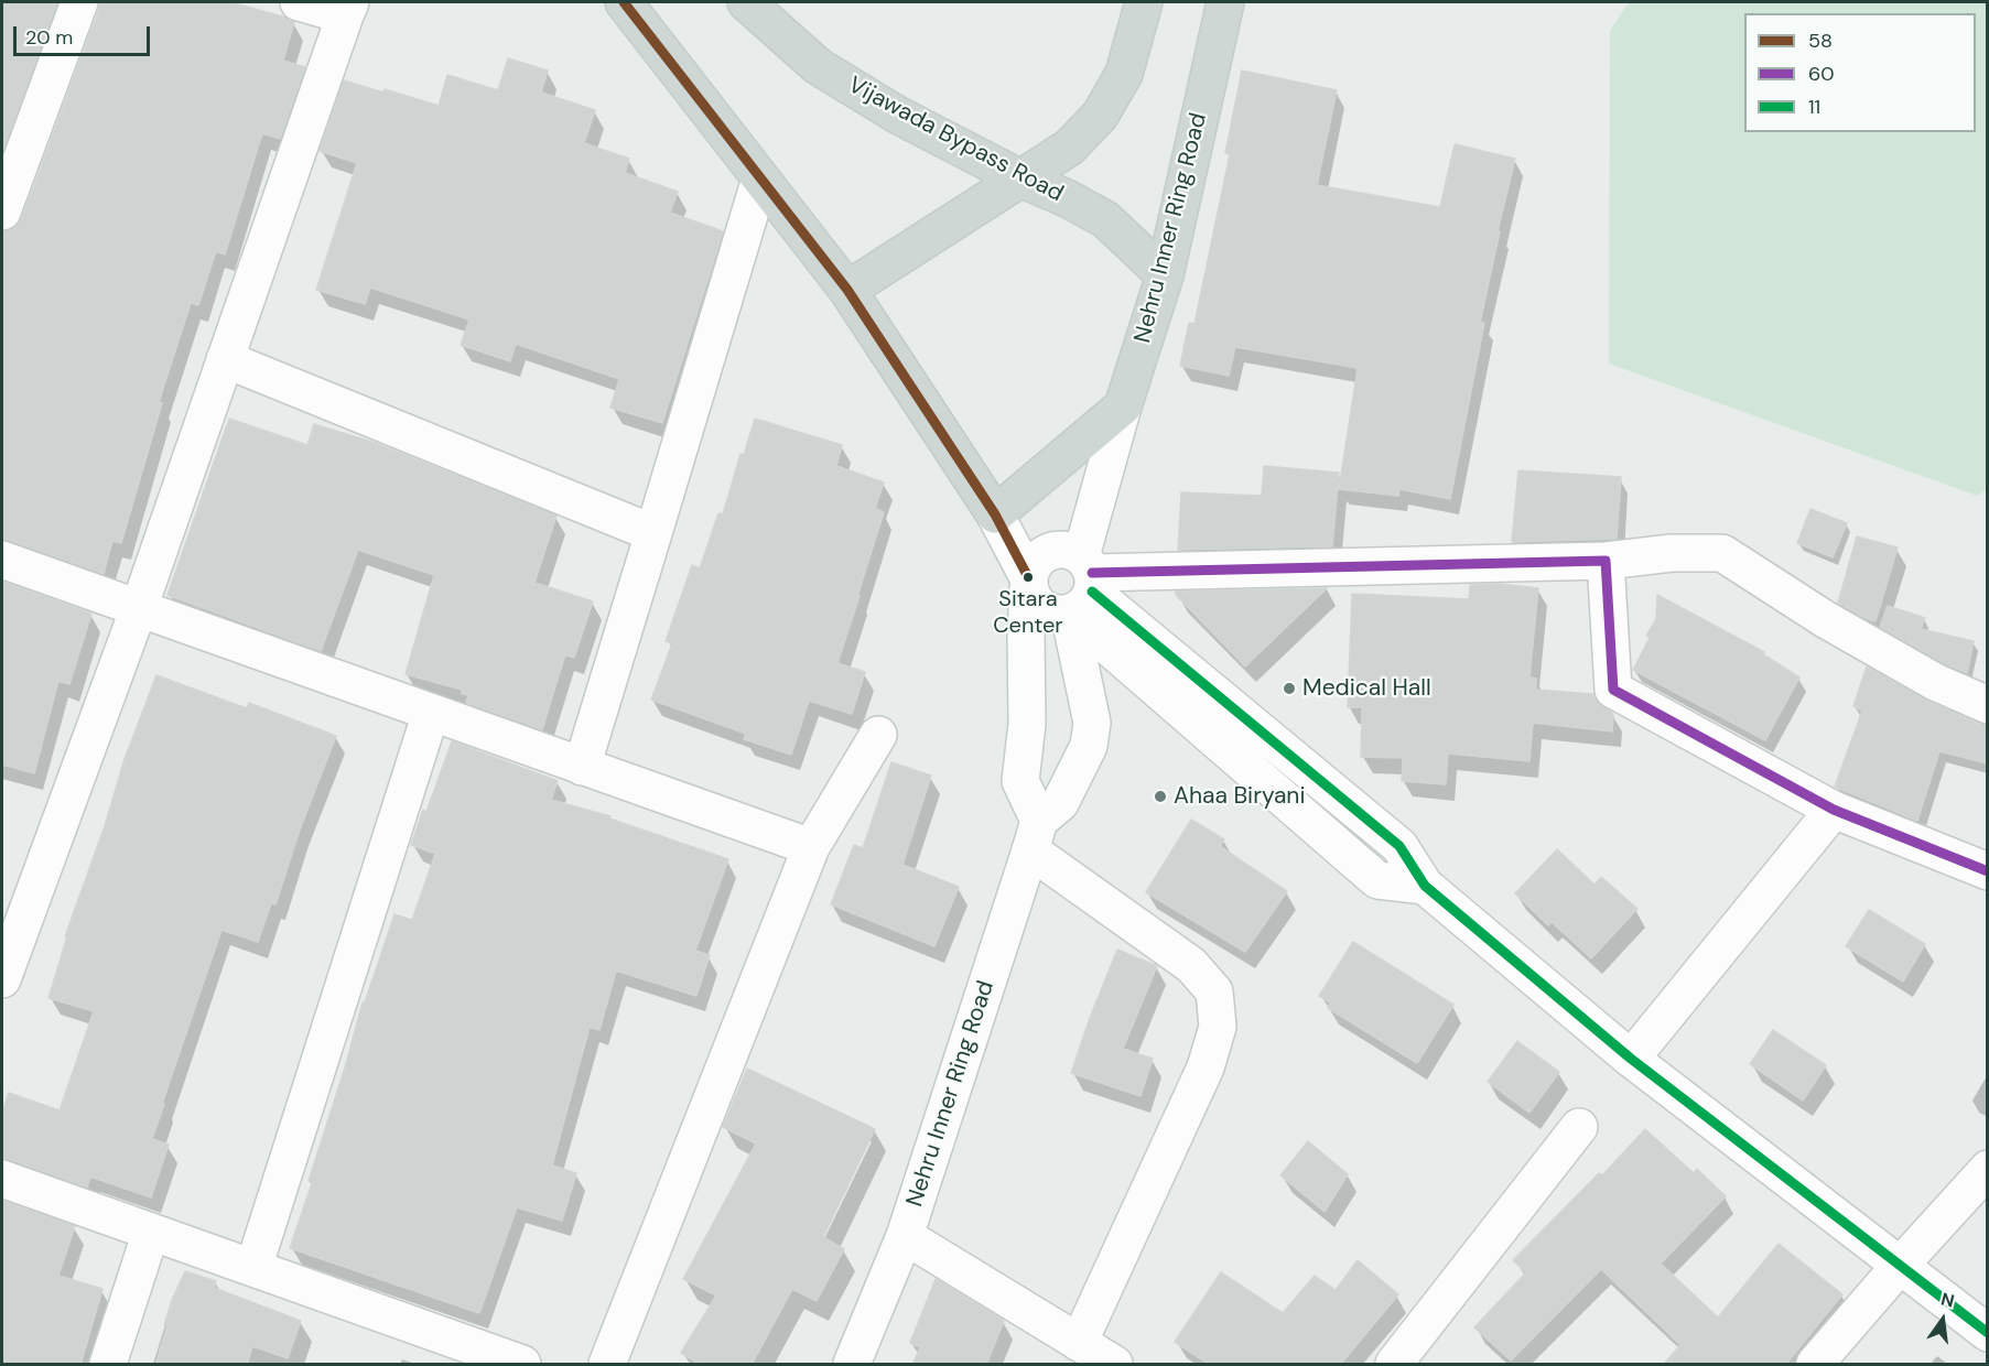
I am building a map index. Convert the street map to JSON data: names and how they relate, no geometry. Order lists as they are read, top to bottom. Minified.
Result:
{"streets":{"main road":["Vijawada Bypass Road","Nehru Inner Ring Road"]},"crossings":[["Vijawada Bypass Road","Nehru Inner Ring Road"]],"places":["Sitara Center","Medical Hall","Ahaa Biryani"],"lines":["transit line 58","transit line 60","transit line 11"],"legend":["58","60","11"],"scale_bar":"20 m","north":"top"}
